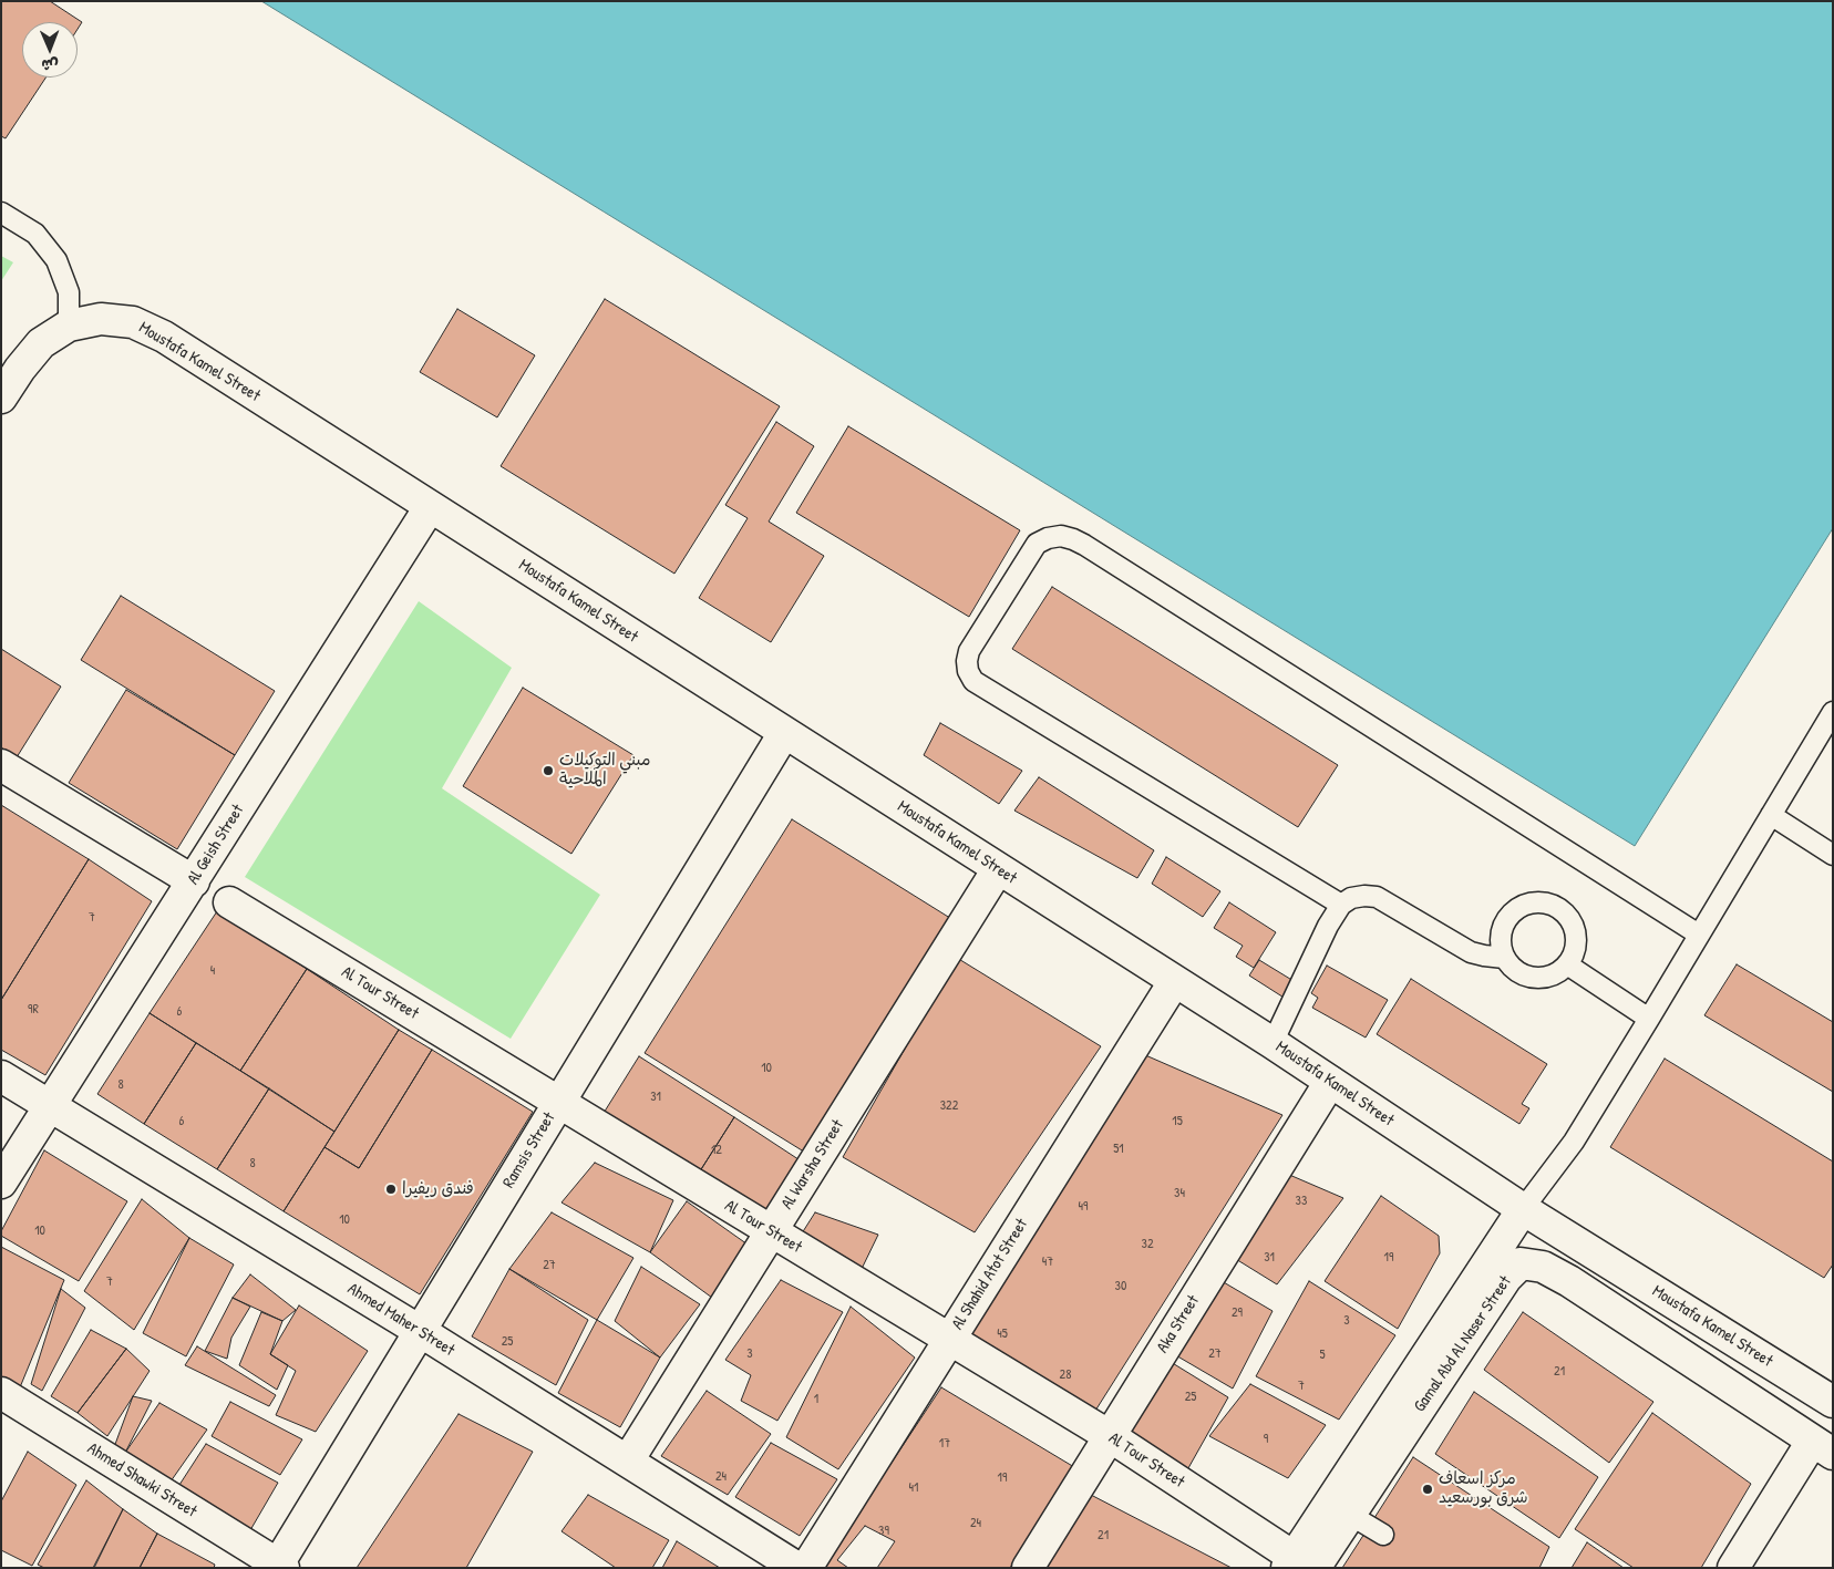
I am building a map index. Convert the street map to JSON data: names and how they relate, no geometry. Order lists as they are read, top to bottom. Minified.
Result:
{"streets":{"street":["Moustafa Kamel Street","Al Geish Street","Al Tour Street","Ramsis Street","Al Warsha Street","Al Shahid Atot Street","Ahmed Maher Street","Aka Street","Gamal Abd Al Naser Street","Ahmed Shawki Street"]},"crossings":[["Moustafa Kamel Street","Al Geish Street"],["Moustafa Kamel Street","Ramsis Street"],["Moustafa Kamel Street","Al Warsha Street"],["Moustafa Kamel Street","Al Shahid Atot Street"],["Moustafa Kamel Street","Aka Street"],["Moustafa Kamel Street","Gamal Abd Al Naser Street"],["Al Geish Street","Ahmed Maher Street"],["Al Tour Street","Ramsis Street"],["Al Tour Street","Al Warsha Street"],["Al Tour Street","Al Shahid Atot Street"],["Al Tour Street","Aka Street"],["Al Tour Street","Gamal Abd Al Naser Street"],["Ramsis Street","Ahmed Maher Street"],["Ramsis Street","Ahmed Shawki Street"],["Al Warsha Street","Ahmed Maher Street"]],"places":["مبني التوكيلات الملاحية","فندق ريفيرا","مركز اسعاف شرق بورسعيد"],"house_numbers":["7","4","9R","6","10","8","31","322","6","15","51","12","8","34","33","49","10","10","32","31","19","47","27","7","30","29","3","45","25","3","27","5","21","28","7","25","1","9","17","24","19","41","24","39","21"],"north":"bottom"}
